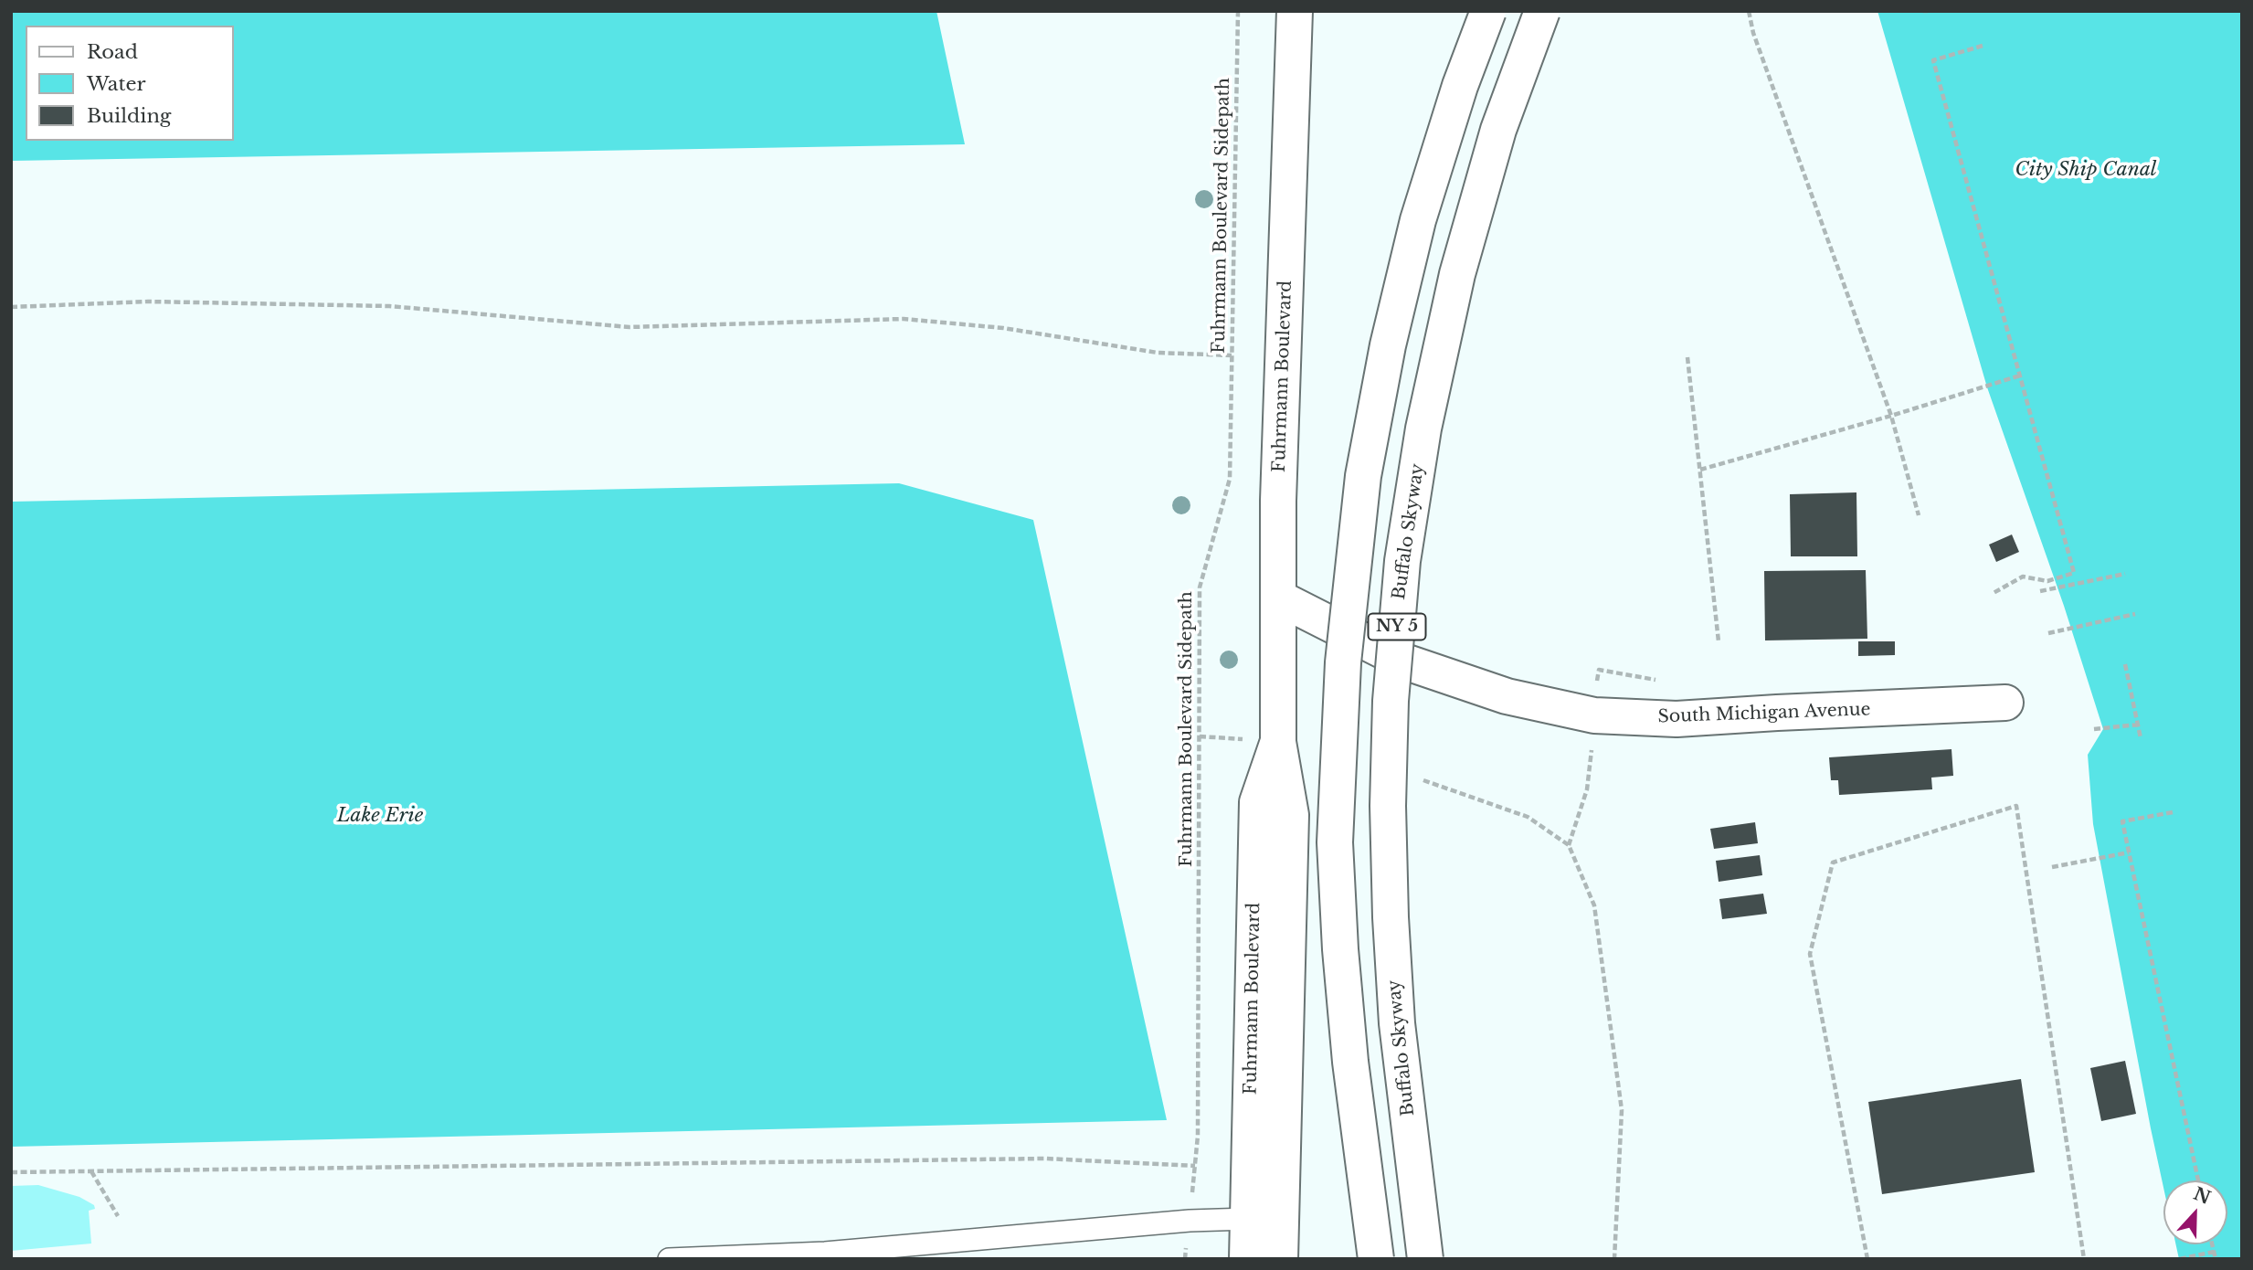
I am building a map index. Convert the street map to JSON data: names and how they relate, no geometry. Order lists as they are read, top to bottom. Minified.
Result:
{"streets":{"main road":["Fuhrmann Boulevard","Buffalo Skyway","NY 5","South Michigan Avenue"],"path":["Fuhrmann Boulevard Sidepath"]},"crossings":[["Fuhrmann Boulevard","South Michigan Avenue"]],"water":["City Ship Canal","Lake Erie"],"legend":["Road","Water","Building"],"north":"top"}
